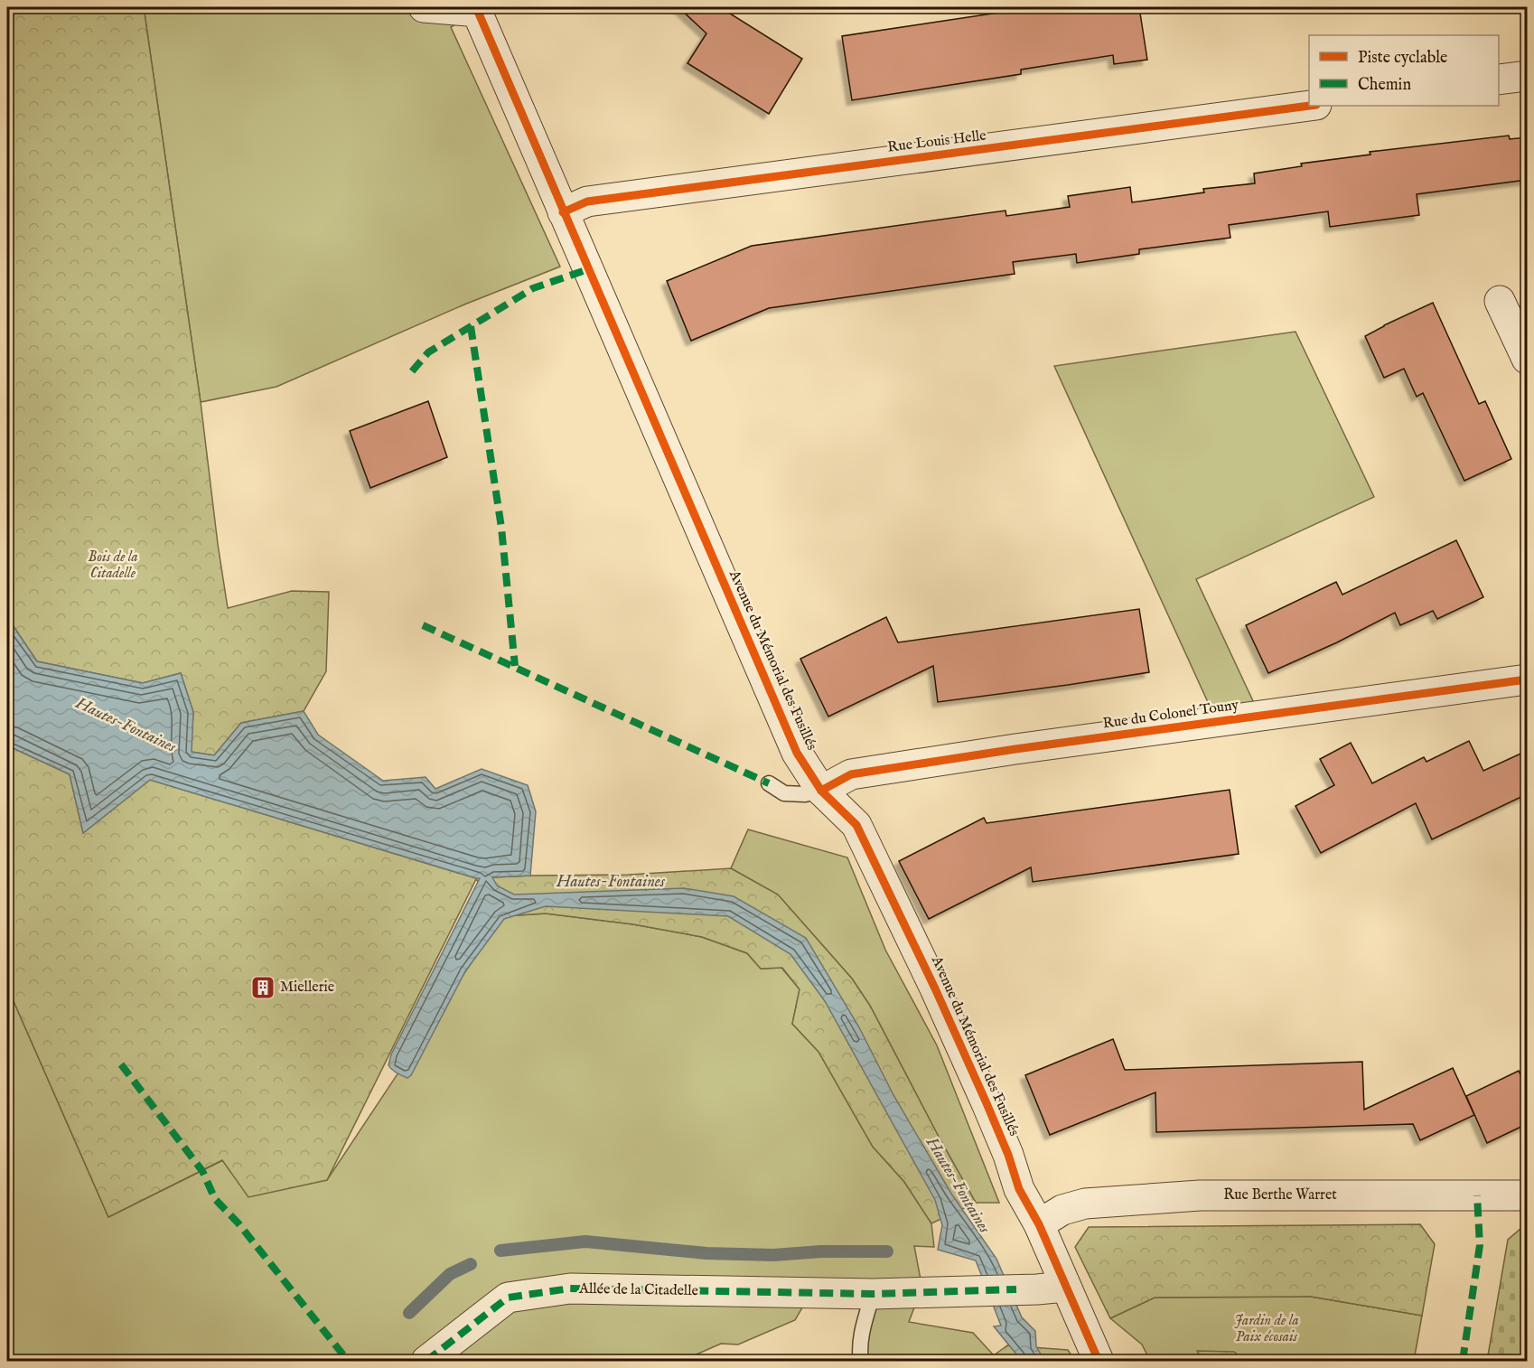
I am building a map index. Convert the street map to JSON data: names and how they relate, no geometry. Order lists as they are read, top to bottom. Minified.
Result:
{"streets":{"street":["Rue Louis Helle","Avenue du Mémorial des Fusillés","Rue du Colonel Touny","Rue Berthe Warret","Allée de la Citadelle"]},"crossings":[["Rue Louis Helle","Avenue du Mémorial des Fusillés"],["Avenue du Mémorial des Fusillés","Rue du Colonel Touny"],["Avenue du Mémorial des Fusillés","Rue Berthe Warret"],["Avenue du Mémorial des Fusillés","Allée de la Citadelle"]],"water":["Hautes-Fontaines"],"parks":["Bois de la Citadelle","Jardin de la Paix écosais"],"places":{"building":["Miellerie"]},"legend":["Piste cyclable","Chemin"]}
